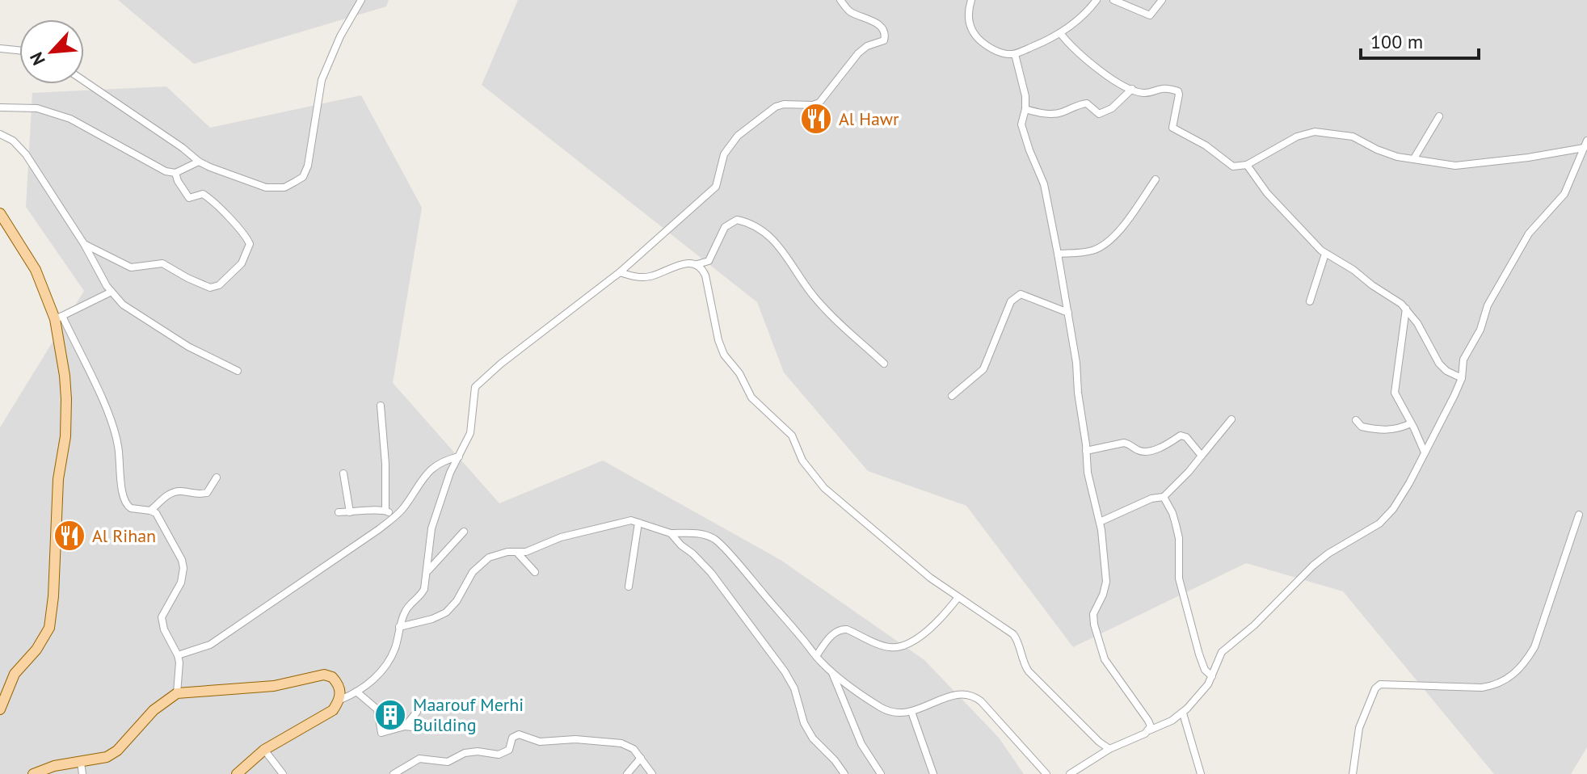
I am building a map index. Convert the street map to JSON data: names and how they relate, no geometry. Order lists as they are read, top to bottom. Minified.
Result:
{"places":{"restaurant":["Al Hawr","Al Rihan"],"building":["Maarouf Merhi Building"]},"scale_bar":"100 m","north":"bottom left"}
